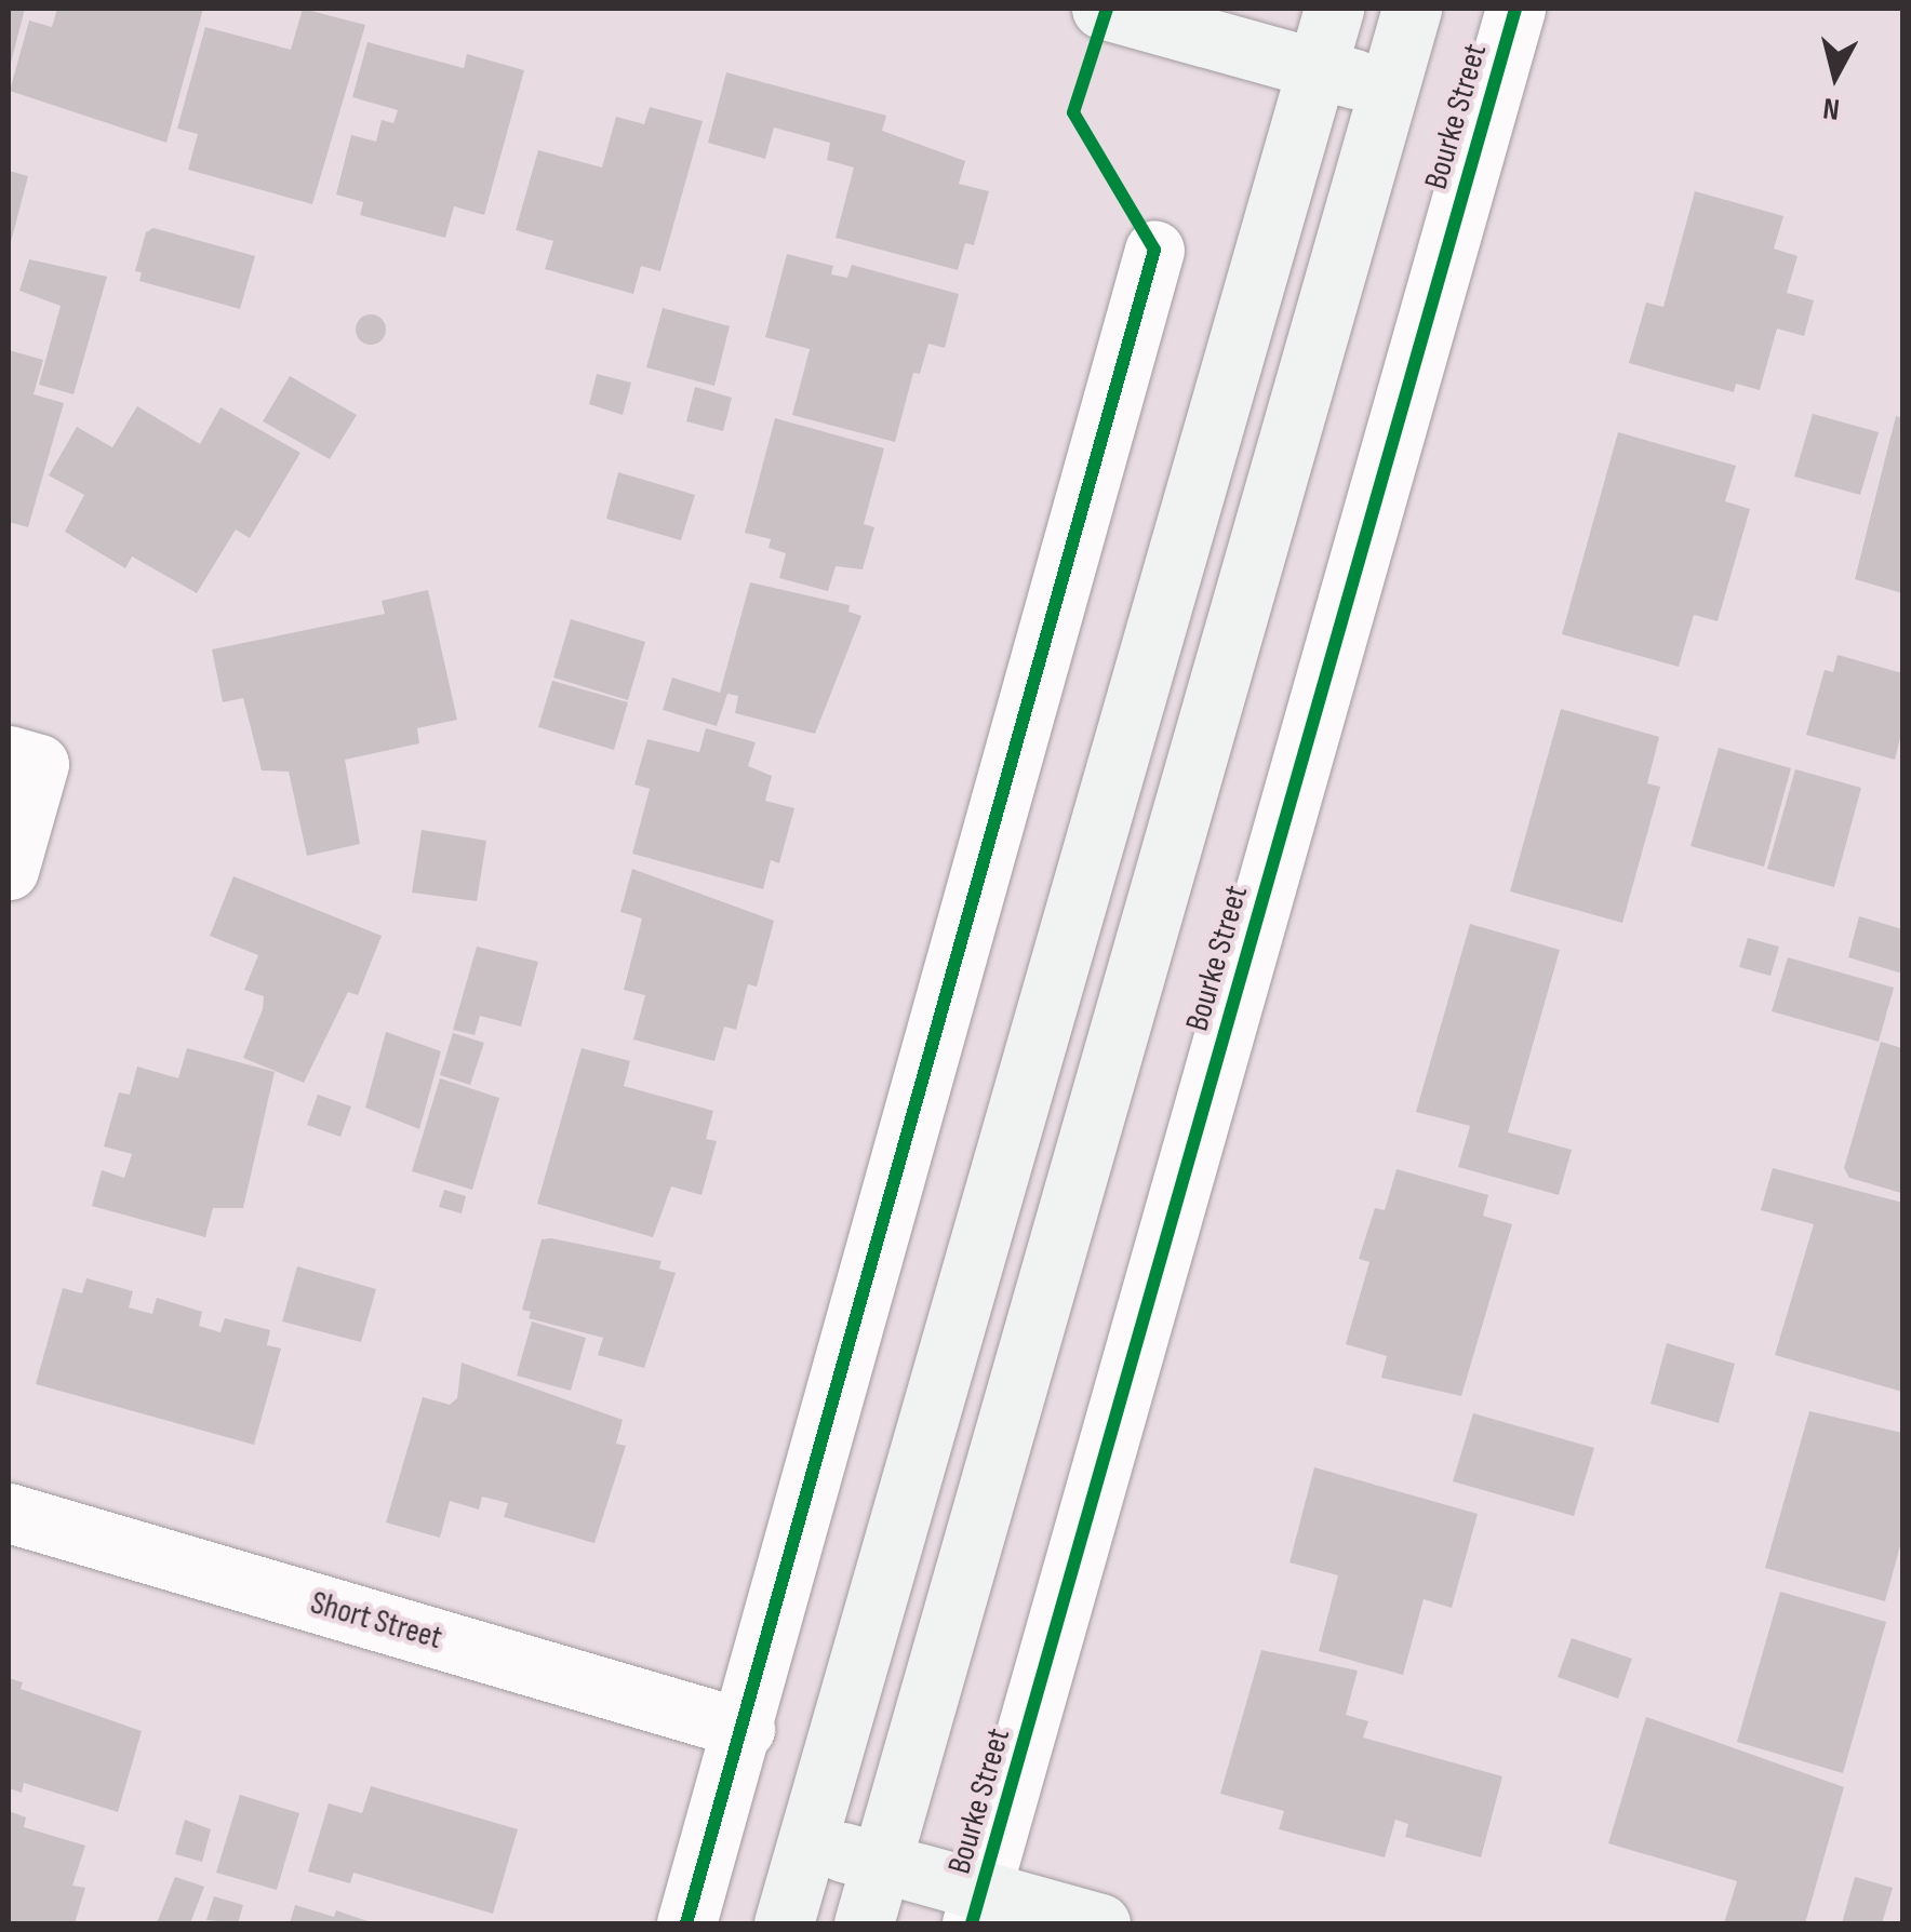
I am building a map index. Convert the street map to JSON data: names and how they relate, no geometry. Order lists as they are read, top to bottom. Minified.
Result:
{"streets":{"street":["Bourke Street","Short Street"]},"north":"bottom"}
